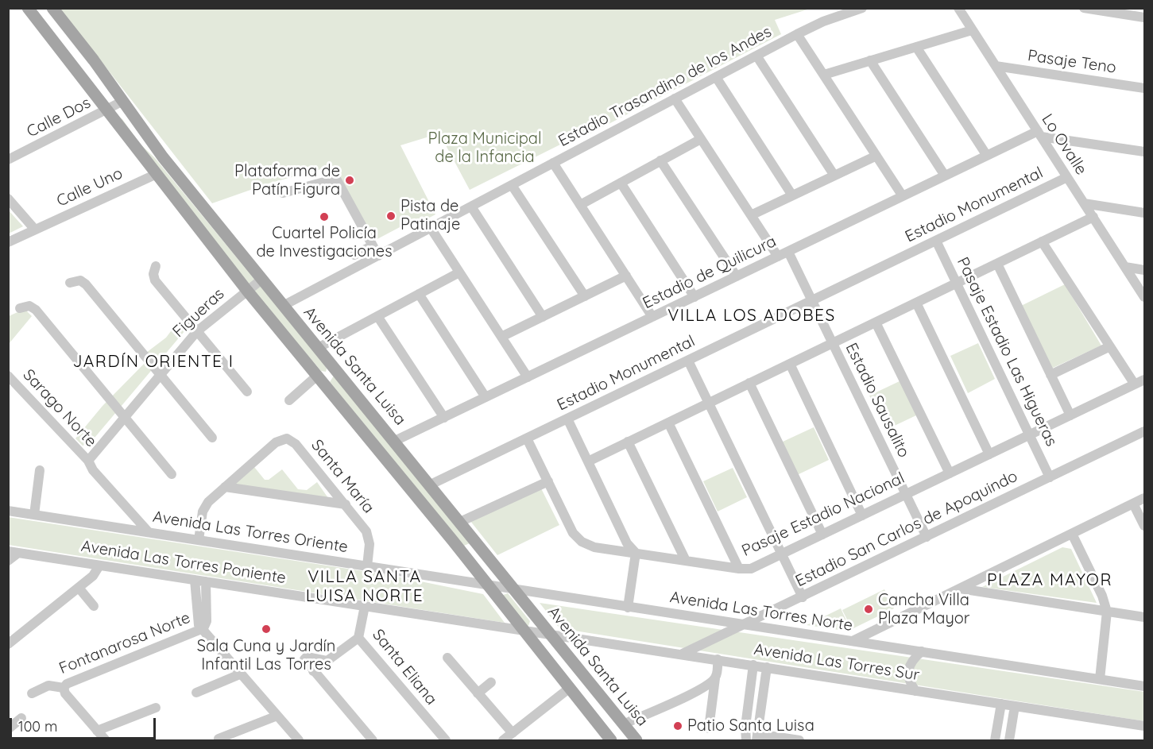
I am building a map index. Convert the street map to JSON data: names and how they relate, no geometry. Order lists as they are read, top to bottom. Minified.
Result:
{"streets":{"main road":["Avenida Santa Luisa"],"street":["Pasaje Teno","Estadio Trasandino de los Andes","Calle Dos","Lo Ovalle","Calle Uno","Estadio Monumental","Estadio de Quilicura","Figueras","Pasaje Estadio Las Higueras","Estadio Sausalito","Sarago Norte","Santa María","Pasaje Estadio Nacional","Estadio San Carlos de Apoquindo","Avenida Las Torres Oriente","Avenida Las Torres Poniente","Avenida Las Torres Norte","Fontanarosa Norte","Avenida Las Torres Sur","Santa Eliana"]},"crossings":[["Pasaje Teno","Lo Ovalle"],["Estadio Trasandino de los Andes","Avenida Santa Luisa"],["Calle Dos","Avenida Santa Luisa"],["Lo Ovalle","Estadio Monumental"],["Lo Ovalle","Estadio de Quilicura"],["Estadio Monumental","Pasaje Estadio Las Higueras"],["Estadio Monumental","Avenida Santa Luisa"],["Estadio Monumental","Estadio Sausalito"],["Estadio Monumental","Pasaje Estadio Nacional"],["Estadio de Quilicura","Avenida Santa Luisa"],["Estadio de Quilicura","Estadio Sausalito"],["Figueras","Avenida Santa Luisa"],["Figueras","Sarago Norte"],["Pasaje Estadio Las Higueras","Pasaje Estadio Nacional"],["Pasaje Estadio Las Higueras","Estadio San Carlos de Apoquindo"],["Avenida Santa Luisa","Avenida Las Torres Norte"],["Avenida Santa Luisa","Avenida Las Torres Sur"],["Estadio Sausalito","Pasaje Estadio Nacional"],["Estadio Sausalito","Estadio San Carlos de Apoquindo"],["Sarago Norte","Avenida Las Torres Oriente"],["Santa María","Avenida Las Torres Oriente"],["Estadio San Carlos de Apoquindo","Avenida Las Torres Norte"],["Estadio San Carlos de Apoquindo","Avenida Las Torres Sur"],["Avenida Las Torres Oriente","Avenida Las Torres Norte"],["Avenida Las Torres Poniente","Avenida Las Torres Sur"],["Avenida Las Torres Poniente","Santa Eliana"]],"districts":["VILLA LOS ADOBES","JARDÍN ORIENTE I","VILLA SANTA LUISA NORTE","PLAZA MAYOR"],"parks":["Plaza Municipal de la Infancia"],"places":["Plataforma de Patín Figura","Pista de Patinaje","Cuartel Policía de Investigaciones","Cancha Villa Plaza Mayor","Sala Cuna y Jardín Infantil Las Torres","Patio Santa Luisa"],"scale_bar":"100 m"}
